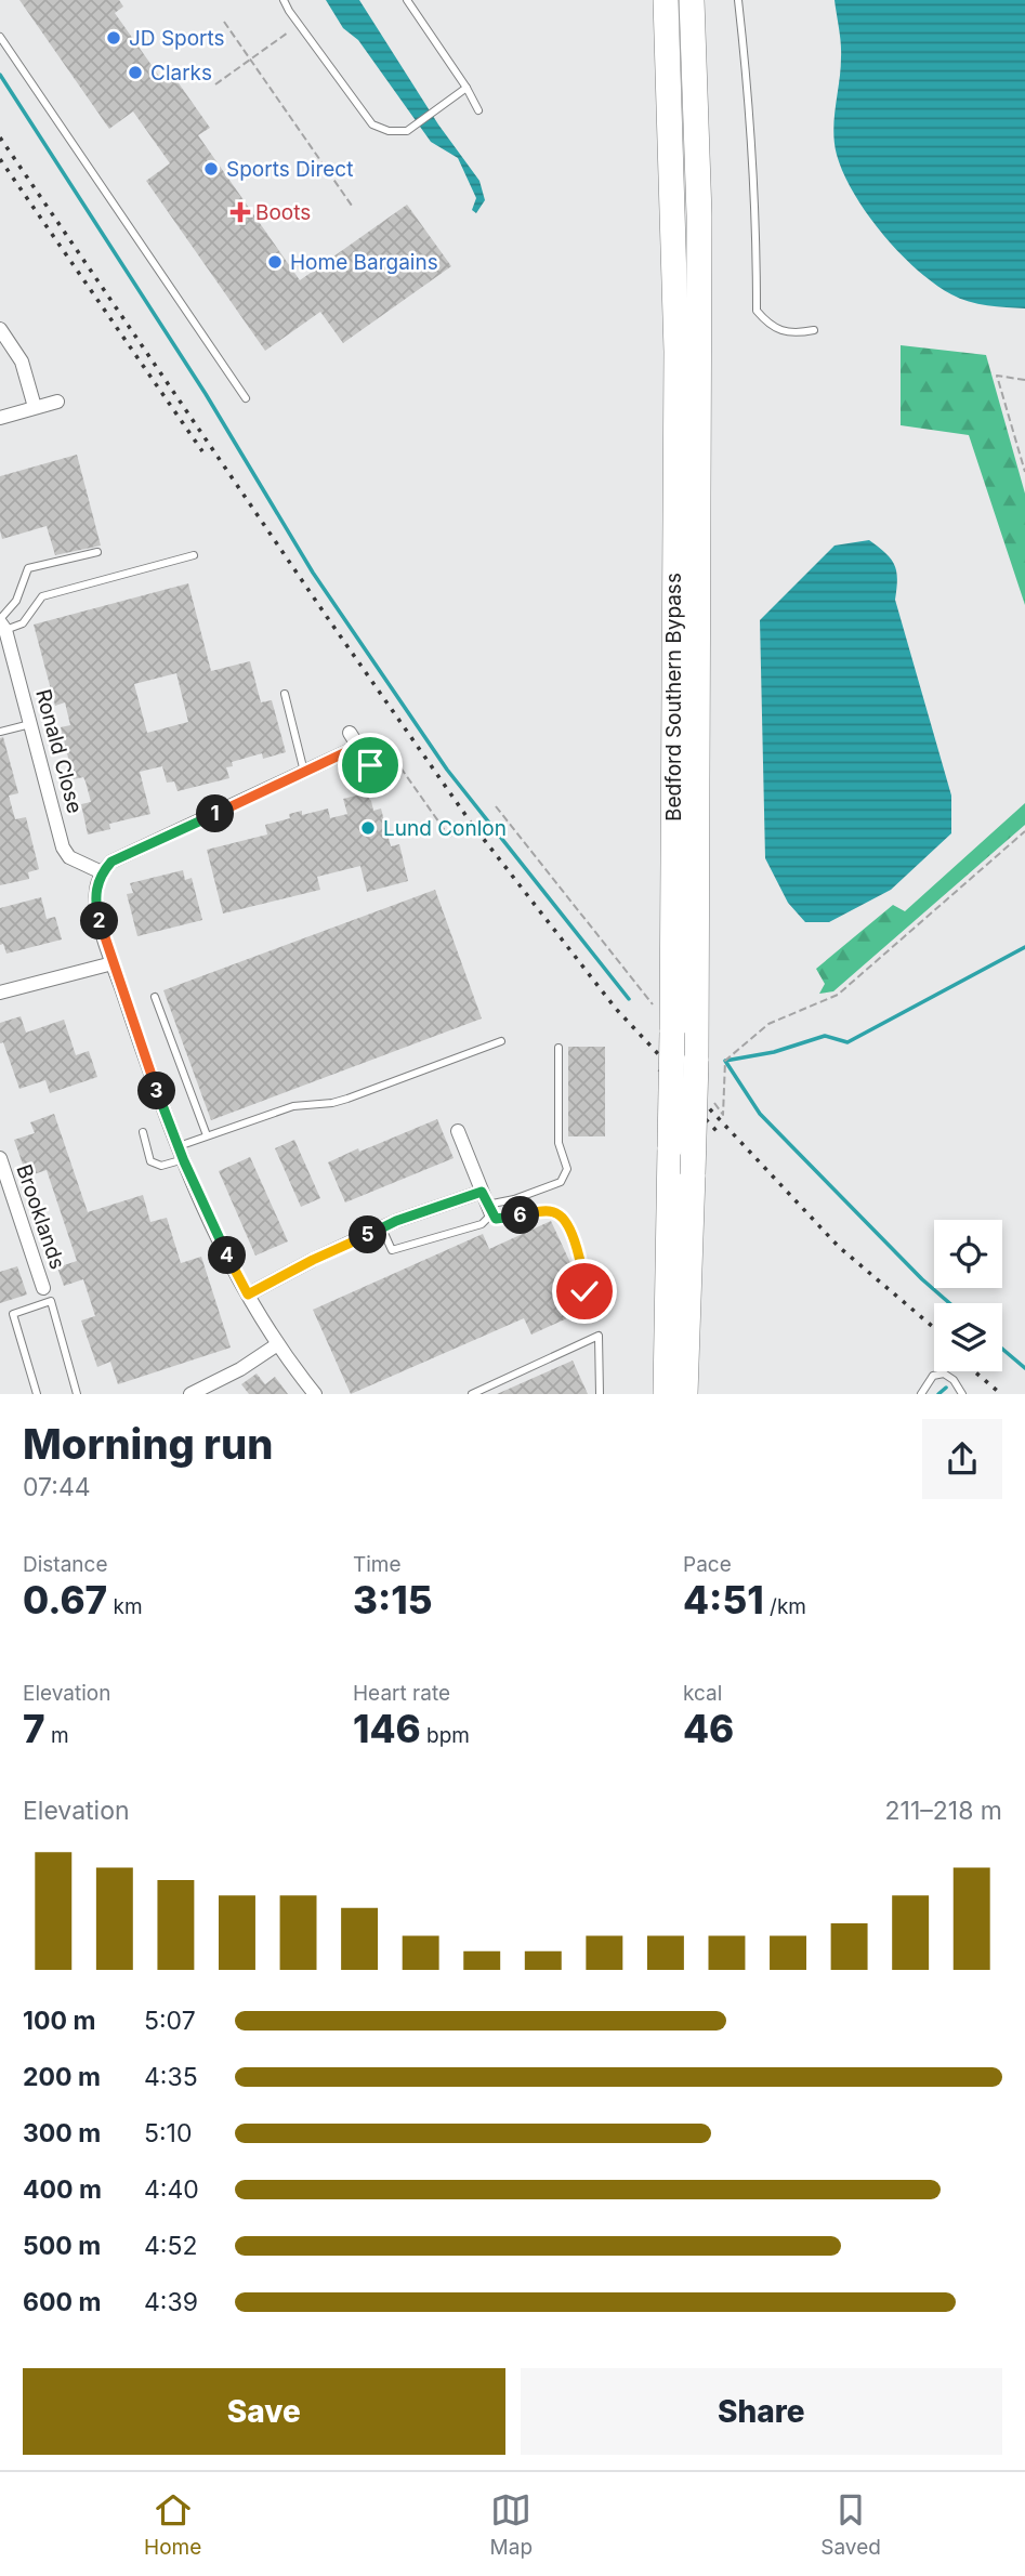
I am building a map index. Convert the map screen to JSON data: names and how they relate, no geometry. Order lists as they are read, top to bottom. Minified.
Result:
{"streets":{"highway":["Bedford Southern Bypass"],"street":["Ronald Close","Brooklands"]},"places":{"other":["JD Sports","Clarks","Sports Direct","Home Bargains","Lund Conlon"],"health":["Boots"]},"page":{"pins":["1","2","3","6","5","4"],"heading":["Morning run","07:44"],"stats":[["Distance","0.67 km"],["Time","3:15"],["Pace","4:51 /km"],["Elevation","7 m"],["Heart rate","146 bpm"],["kcal","46"]],"chart":["Elevation","211–218 m"],"list":[{"name":"100 m","note":"5:07"},{"name":"200 m","note":"4:35"},{"name":"300 m","note":"5:10"},{"name":"400 m","note":"4:40"},{"name":"500 m","note":"4:52"},{"name":"600 m","note":"4:39"}],"buttons":["Save","Share"],"tabs":["Home","Map","Saved"]}}
